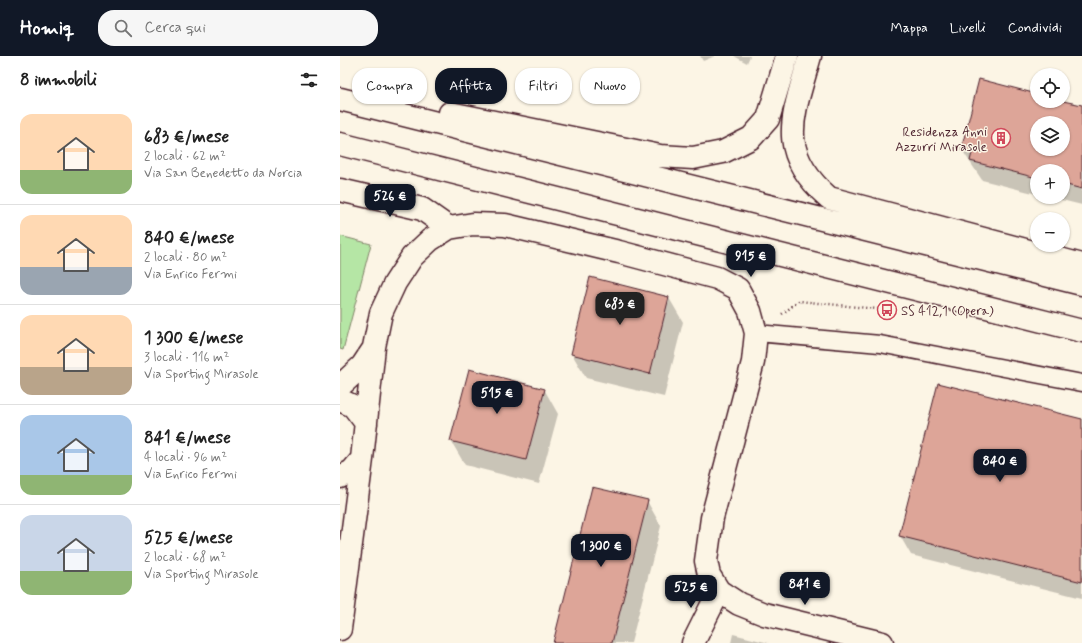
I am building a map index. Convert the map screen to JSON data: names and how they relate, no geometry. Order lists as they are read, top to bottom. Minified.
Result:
{"places":{"building":["Residenza Anni Azzurri Mirasole"],"bus stop":["SS 412,1 (Opera)"]},"page":{"header":"Homiq","search":"Cerca qui","nav":["Mappa","Livelli","Condividi"],"heading":"8 immobili","map_buttons":["+","−"],"chip":["Compra","Affitta","Filtri","Nuovo"],"list":[{"name":"683 €/mese","note":"2 locali · 62 m² · Via San Benedetto da Norcia"},{"name":"840 €/mese","note":"2 locali · 80 m² · Via Enrico Fermi"},{"name":"1 300 €/mese","note":"3 locali · 116 m² · Via Sporting Mirasole"},{"name":"841 €/mese","note":"4 locali · 96 m² · Via Enrico Fermi"},{"name":"525 €/mese","note":"2 locali · 68 m² · Via Sporting Mirasole"}],"price":["526 €","915 €","683 €","515 €","840 €","1 300 €","841 €","525 €"]}}
